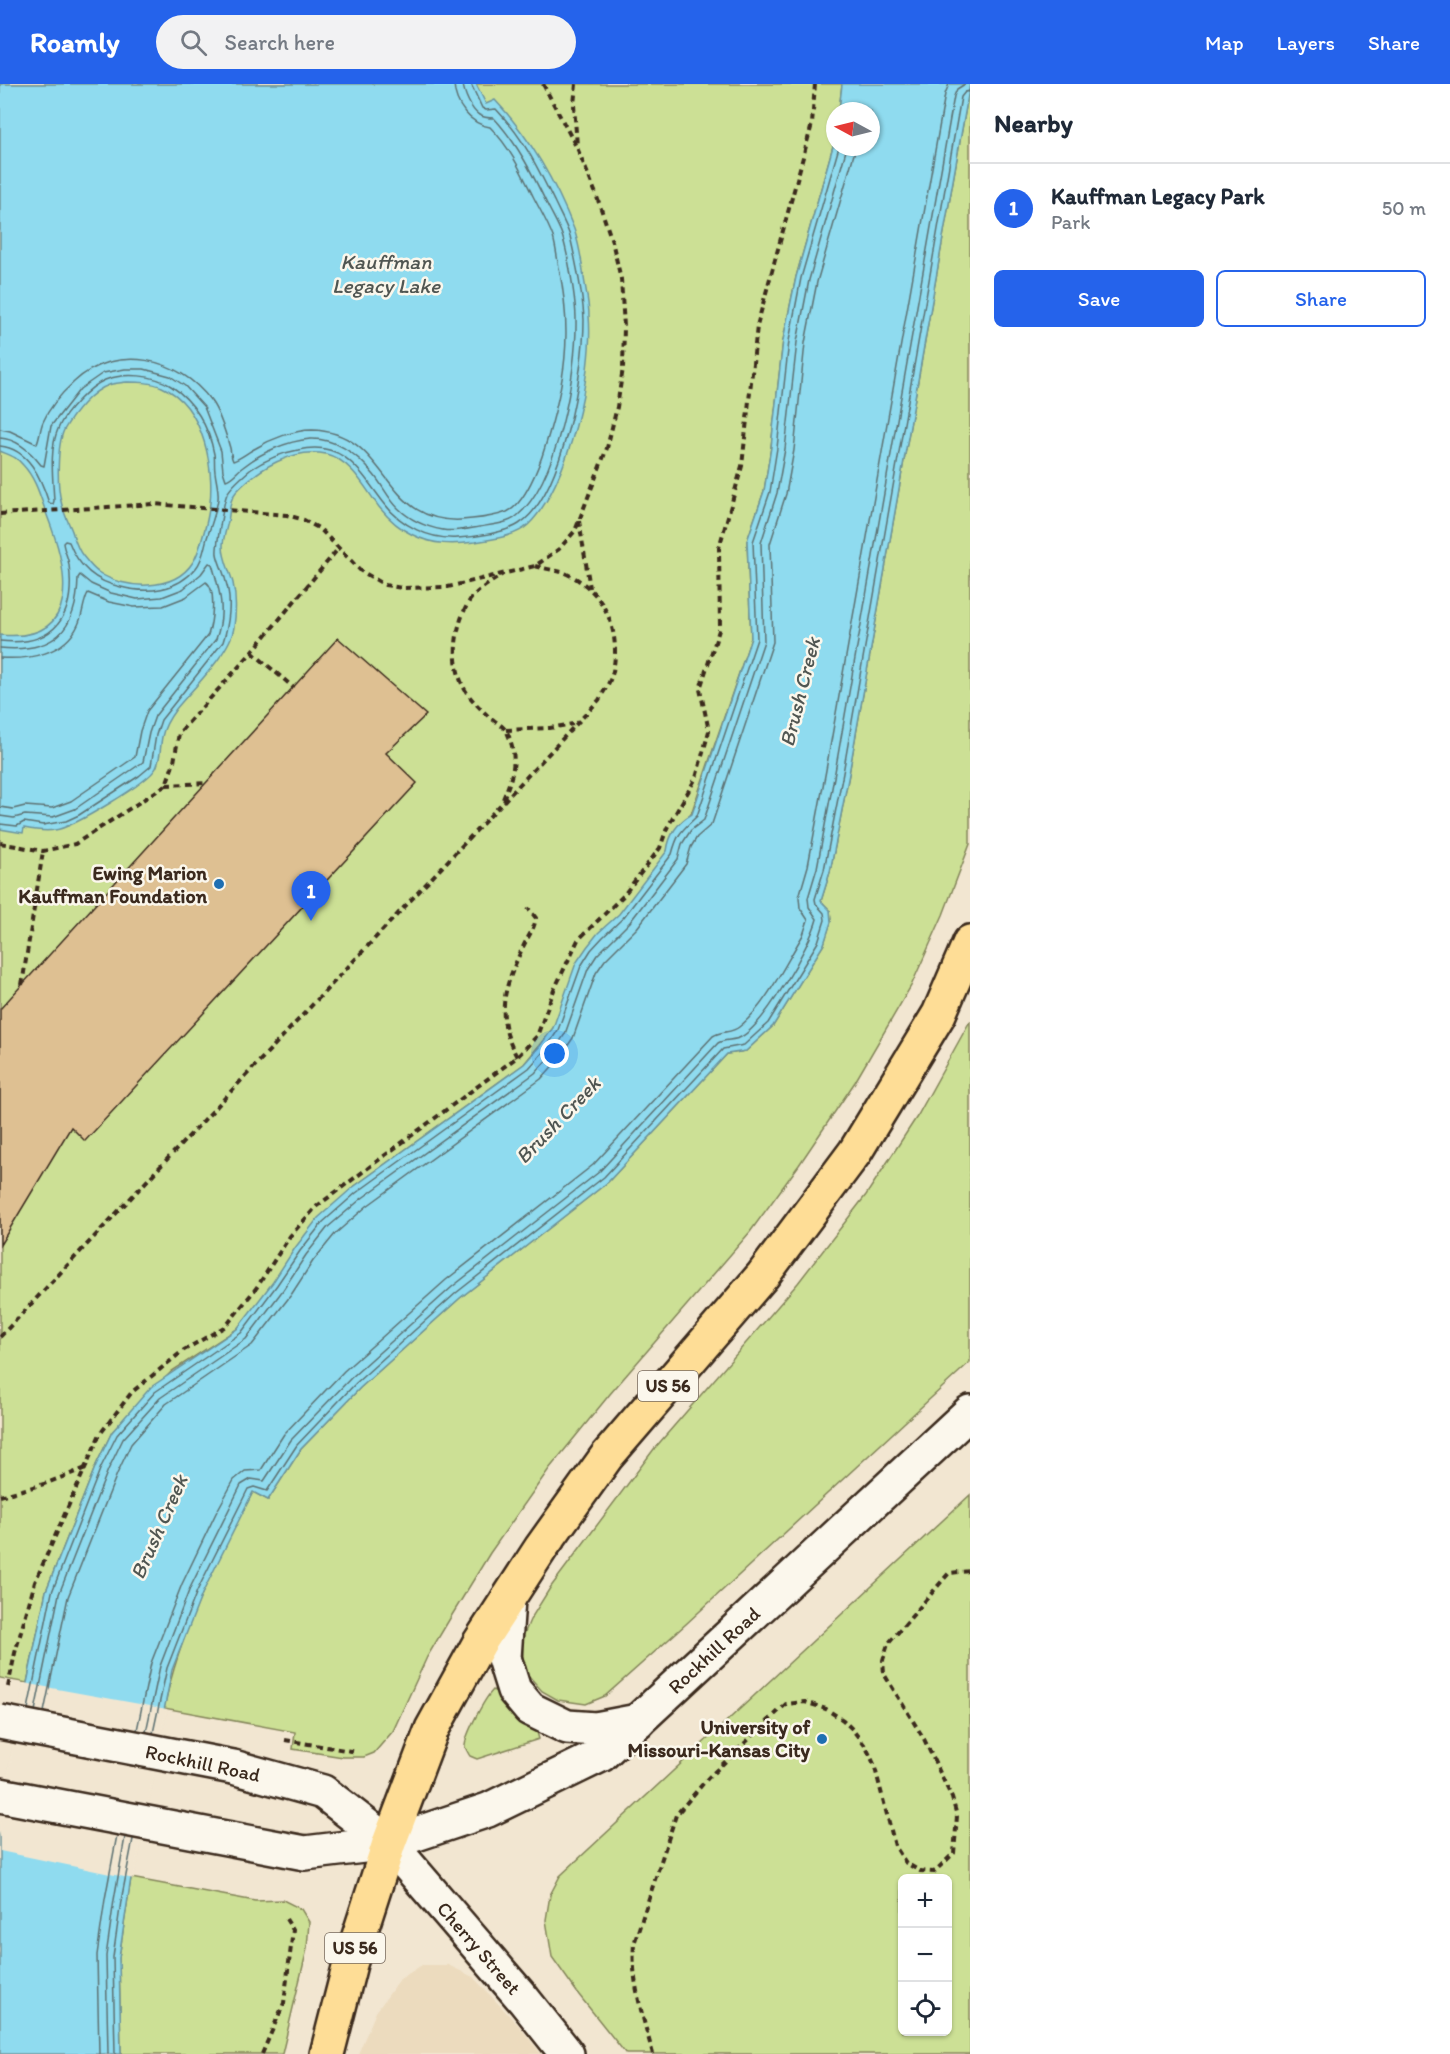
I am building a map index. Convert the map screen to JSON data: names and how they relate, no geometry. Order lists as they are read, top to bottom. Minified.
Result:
{"streets":{"highway":["US 56"],"main road":["Rockhill Road","Cherry Street"]},"crossings":[["US 56","Rockhill Road"],["US 56","Cherry Street"],["Rockhill Road","Cherry Street"]],"water":["Kauffman Legacy Lake","Brush Creek"],"places":["Ewing Marion Kauffman Foundation","University of Missouri-Kansas City"],"north":"left","page":{"header":"Roamly","search":"Search here","nav":["Map","Layers","Share"],"heading":"Nearby","list":[{"mark":"1","name":"Kauffman Legacy Park","note":"Park","value":"50 m"}],"buttons":["Save","Share"],"pins":"1","map_buttons":["+","−"]}}
